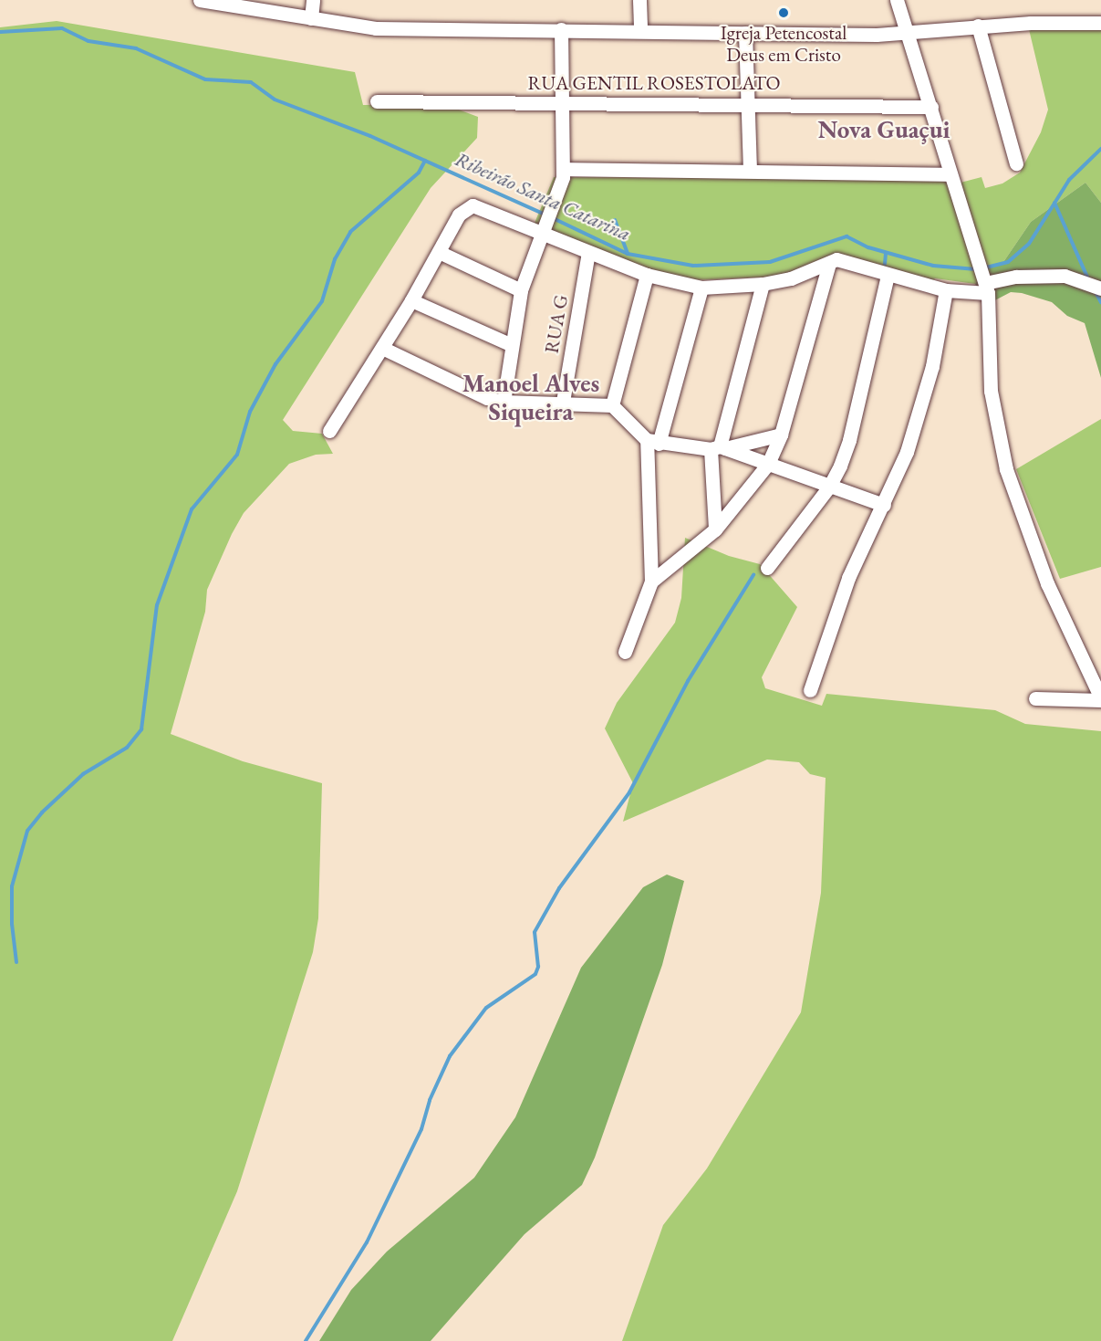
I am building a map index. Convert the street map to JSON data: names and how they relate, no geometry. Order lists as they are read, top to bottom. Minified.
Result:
{"streets":{"street":["RUA GENTIL ROSESTOLATO","RUA G"]},"districts":["Nova Guaçui","Manoel Alves Siqueira"],"water":["Ribeirão Santa Catarina"],"places":["Igreja Petencostal Deus em Cristo"]}
